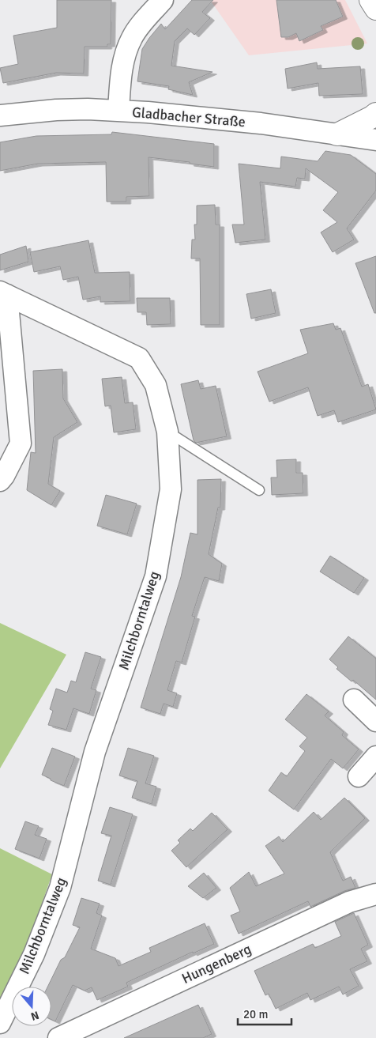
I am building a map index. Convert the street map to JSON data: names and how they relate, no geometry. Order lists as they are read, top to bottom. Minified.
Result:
{"streets":{"street":["Gladbacher Straße","Milchborntalweg","Hungenberg"]},"scale_bar":"20 m","north":"bottom"}
